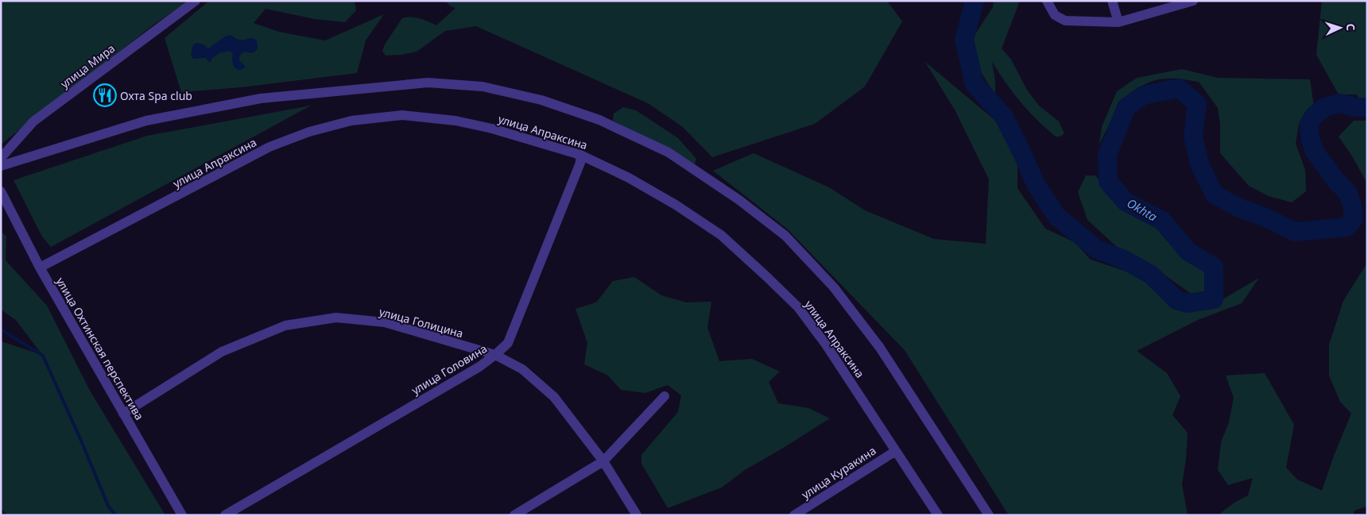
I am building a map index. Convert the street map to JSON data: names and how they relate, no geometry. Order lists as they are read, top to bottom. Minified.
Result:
{"streets":{"street":["улица Мира","улица Апраксина","улица Голицина","улица Охтинская перспектива","улица Головина","улица Куракина"]},"crossings":[["улица Апраксина","улица Охтинская перспектива"],["улица Апраксина","улица Головина"],["улица Апраксина","улица Куракина"],["улица Голицина","улица Охтинская перспектива"],["улица Голицина","улица Головина"]],"water":["Okhta"],"places":{"restaurant":["Охта Spa club"]},"north":"right"}
